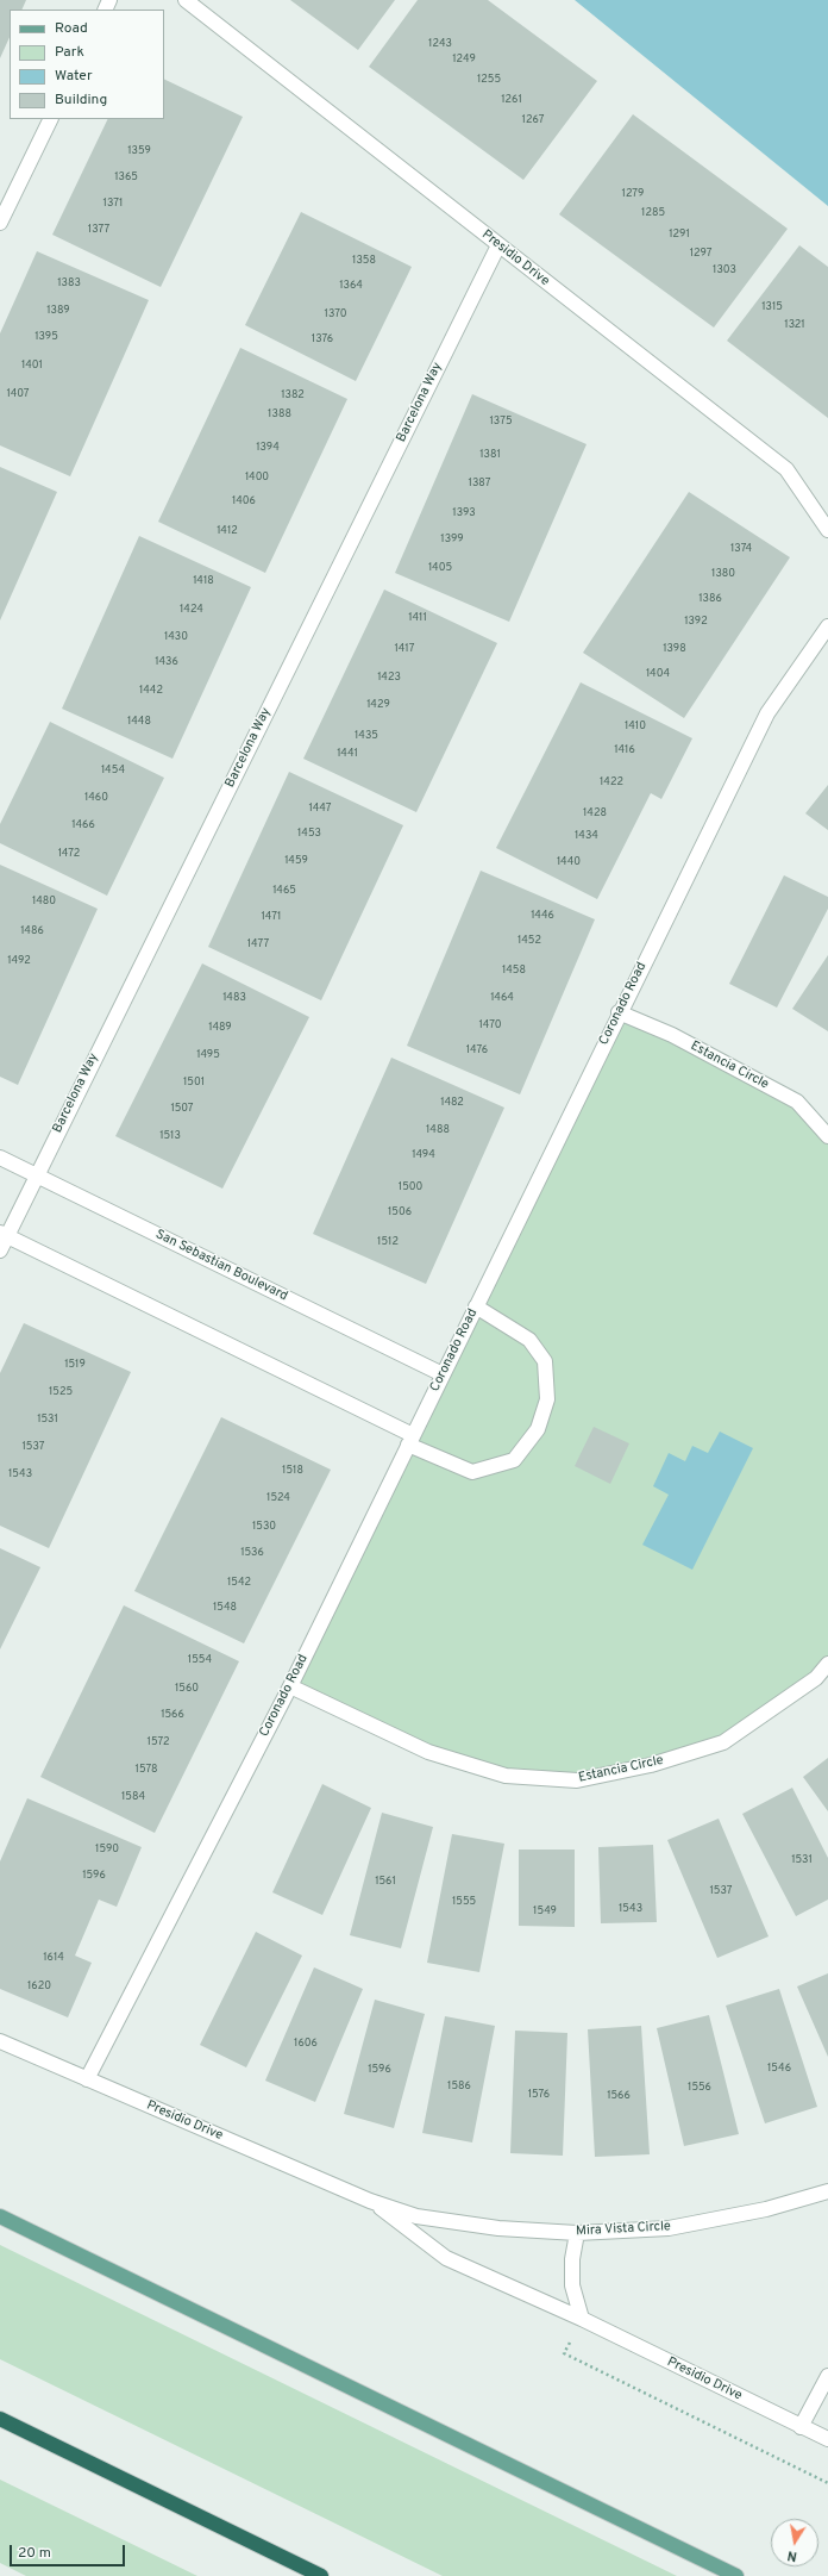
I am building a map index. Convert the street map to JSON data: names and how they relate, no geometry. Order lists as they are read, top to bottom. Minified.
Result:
{"streets":{"street":["Presidio Drive","Barcelona Way","Coronado Road","Estancia Circle","San Sebastian Boulevard","Mira Vista Circle"]},"crossings":[["Presidio Drive","Barcelona Way"],["Presidio Drive","Coronado Road"],["Presidio Drive","Mira Vista Circle"],["Barcelona Way","San Sebastian Boulevard"],["Coronado Road","Estancia Circle"],["Coronado Road","San Sebastian Boulevard"]],"house_numbers":["1243","1249","1255","1261","1267","1359","1365","1279","1371","1285","1377","1291","1297","1358","1303","1383","1364","1315","1389","1370","1321","1395","1376","1401","1407","1382","1388","1375","1394","1381","1400","1387","1406","1393","1412","1399","1374","1405","1380","1418","1386","1424","1411","1392","1430","1417","1398","1436","1404","1423","1442","1429","1448","1410","1435","1416","1441","1454","1422","1460","1447","1428","1466","1453","1434","1472","1459","1440","1465","1480","1446","1471","1486","1452","1477","1492","1458","1483","1464","1470","1489","1476","1495","1501","1482","1507","1488","1513","1494","1500","1506","1512","1519","1525","1531","1537","1518","1543","1524","1530","1536","1542","1548","1554","1560","1566","1572","1578","1584","1590","1531","1596","1561","1537","1555","1543","1549","1614","1620","1606","1546","1596","1586","1556","1576","1566"],"legend":["Road","Park","Water","Building"],"scale_bar":"20 m","north":"bottom"}
